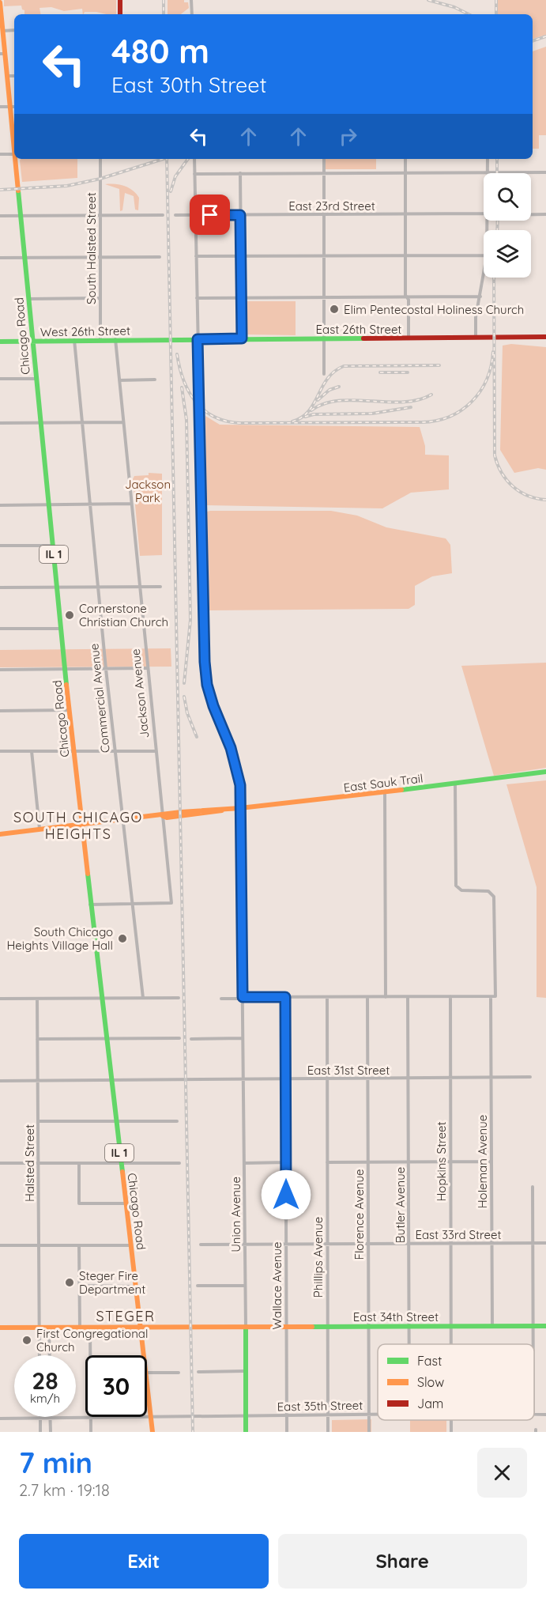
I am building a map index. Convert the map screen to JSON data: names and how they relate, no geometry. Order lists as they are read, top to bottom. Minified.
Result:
{"streets":{"main road":["East 26th Street","West 26th Street","Chicago Road","IL 1","East Sauk Trail","Union Avenue","East 34th Street"],"street":["East 23rd Street","South Halsted Street","Jackson Avenue","Commercial Avenue","East 31st Street","Hopkins Street","Holeman Avenue","Halsted Street","Butler Avenue","Florence Avenue","East 33rd Street","Phillips Avenue","Wallace Avenue","East 35th Street"]},"crossings":[["East 23rd Street","Union Avenue"],["South Halsted Street","West 26th Street"],["East 26th Street","West 26th Street"],["East 26th Street","Union Avenue"],["West 26th Street","Chicago Road"],["West 26th Street","Jackson Avenue"],["West 26th Street","Commercial Avenue"],["Chicago Road","East Sauk Trail"],["Chicago Road","East 31st Street"],["Chicago Road","East 34th Street"],["Chicago Road","East 35th Street"],["Jackson Avenue","Commercial Avenue"],["Jackson Avenue","East Sauk Trail"],["Commercial Avenue","East Sauk Trail"],["East Sauk Trail","Union Avenue"],["East 31st Street","Hopkins Street"],["East 31st Street","Holeman Avenue"],["East 31st Street","Halsted Street"],["East 31st Street","Butler Avenue"],["East 31st Street","Union Avenue"],["East 31st Street","Florence Avenue"],["East 31st Street","Phillips Avenue"],["East 31st Street","Wallace Avenue"],["Hopkins Street","East 33rd Street"],["Hopkins Street","East 34th Street"],["Holeman Avenue","East 33rd Street"],["Holeman Avenue","East 34th Street"],["Halsted Street","East 34th Street"],["Butler Avenue","East 33rd Street"],["Butler Avenue","East 34th Street"],["Union Avenue","East 33rd Street"],["Union Avenue","East 34th Street"],["Union Avenue","East 35th Street"],["Florence Avenue","East 33rd Street"],["Florence Avenue","East 34th Street"],["Florence Avenue","East 35th Street"],["East 33rd Street","Phillips Avenue"],["East 33rd Street","Wallace Avenue"],["Phillips Avenue","East 34th Street"],["Phillips Avenue","East 35th Street"],["Wallace Avenue","East 34th Street"],["Wallace Avenue","East 35th Street"]],"districts":["SOUTH CHICAGO HEIGHTS","STEGER"],"parks":["Jackson Park"],"places":["Elim Pentecostal Holiness Church","Cornerstone Christian Church","South Chicago Heights Village Hall","Steger Fire Department","First Congregational Church"],"legend":["Fast","Slow","Jam"],"page":{"turn":["480 m","East 30th Street"],"speed":"28 km/h","limit":"30","heading":["7 min","2.7 km · 19:18"],"buttons":["Exit","Share"]}}
